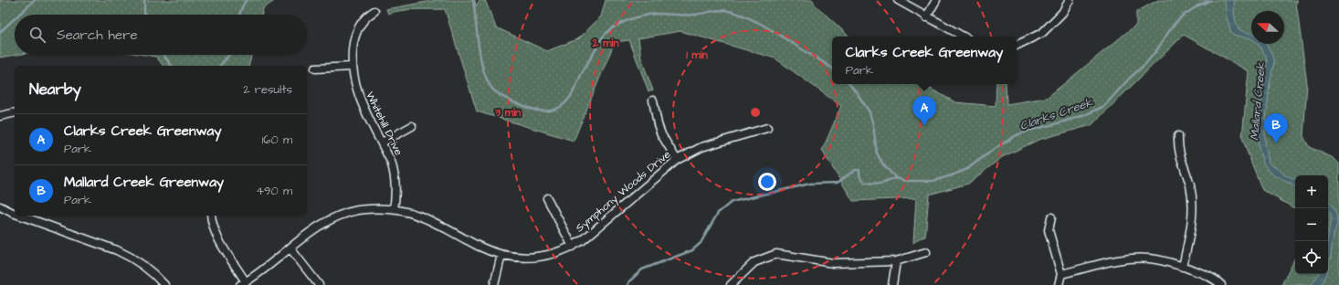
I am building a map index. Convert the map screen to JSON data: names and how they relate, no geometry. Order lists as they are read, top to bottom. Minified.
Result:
{"streets":{"street":["Whitehill Drive","Symphony Woods Drive"]},"crossings":[["Whitehill Drive","Symphony Woods Drive"]],"water":["Mallard Creek","Clarks Creek"],"north":"left","page":{"search":"Search here","popup":["Clarks Creek Greenway","Park"],"heading":["Nearby","2 results"],"pins":["A","B"],"list":[{"mark":"A","name":"Clarks Creek Greenway","note":"Park","value":"160 m"},{"mark":"B","name":"Mallard Creek Greenway","note":"Park","value":"490 m"}],"map_buttons":["+","−"]},"rings":["2 min","1 min","3 min"]}
